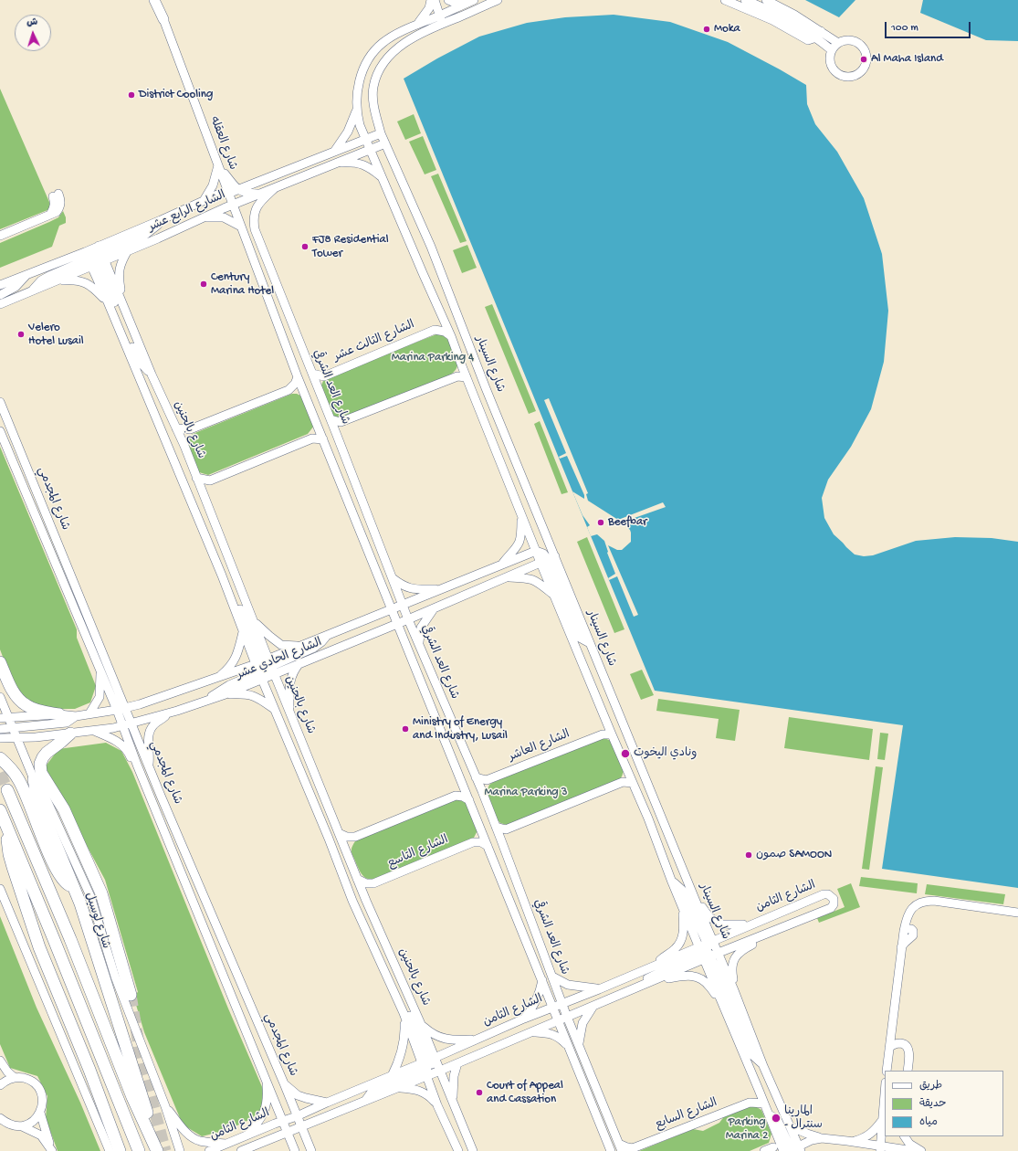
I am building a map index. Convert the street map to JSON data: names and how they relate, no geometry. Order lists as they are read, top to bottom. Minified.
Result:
{"streets":{"street":["شارع العقله","الشارع الرابع عشر","الشارع الثالث عشر","شارع السينار","شارع العد الشرقي","شارع بالحنين","شارع المجدمي","الشارع الحادي عشر","الشارع العاشر","الشارع التاسع","الشارع الثامن","شارع لوسيل","الشارع السابع"]},"crossings":[["شارع العقله","الشارع الرابع عشر"],["شارع العقله","شارع العد الشرقي"],["الشارع الرابع عشر","شارع السينار"],["الشارع الرابع عشر","شارع العد الشرقي"],["الشارع الرابع عشر","شارع بالحنين"],["الشارع الثالث عشر","شارع العد الشرقي"],["شارع السينار","الشارع الحادي عشر"],["شارع السينار","الشارع العاشر"],["شارع السينار","الشارع الثامن"],["شارع السينار","الشارع السابع"],["شارع العد الشرقي","الشارع الحادي عشر"],["شارع العد الشرقي","الشارع الثامن"],["شارع العد الشرقي","الشارع السابع"],["شارع بالحنين","الشارع الحادي عشر"],["شارع بالحنين","الشارع الثامن"],["شارع المجدمي","الشارع الحادي عشر"],["شارع المجدمي","الشارع الثامن"],["الشارع الحادي عشر","شارع لوسيل"]],"parks":["Marina Parking 4","Marina Parking 3","Parking Marina 2"],"places":["Moka","Al Maha Island","District Cooling","FJ8 Residential Tower","Century Marina Hotel","Velero Hotel Lusail","Beefbar","Ministry of Energy and Industry, Lusail","ونادي اليخوت","صمون SAMOON","Court of Appeal and Cassation","المارينا - سنترال"],"legend":["طريق","حديقة","مياه"],"scale_bar":"100 m","north":"top"}
